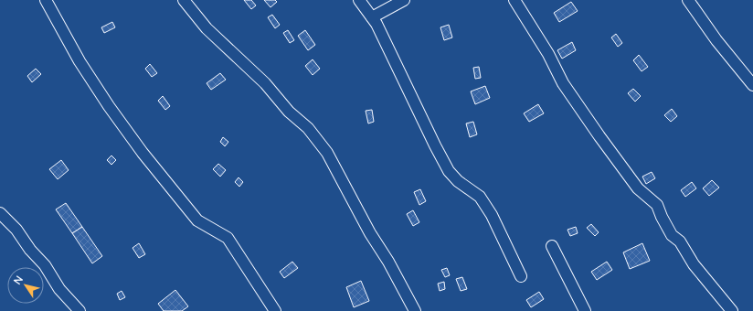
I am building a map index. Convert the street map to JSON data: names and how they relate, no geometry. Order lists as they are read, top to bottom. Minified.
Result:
{"north":"top left"}
